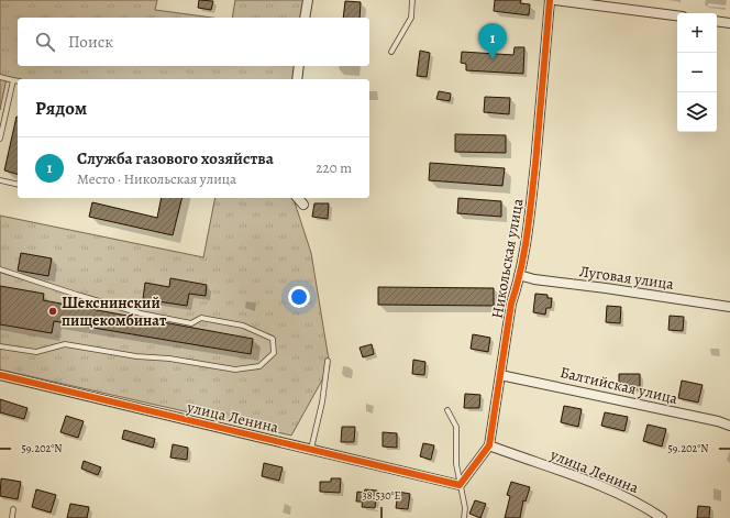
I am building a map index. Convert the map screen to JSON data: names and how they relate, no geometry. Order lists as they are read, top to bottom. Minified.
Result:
{"streets":{"street":["Никольская улица","Луговая улица","Балтийская улица","улица Ленина"]},"crossings":[["Никольская улица","Луговая улица"],["Никольская улица","Балтийская улица"],["Никольская улица","улица Ленина"]],"places":["Шекснинский пищекомбинат"],"page":{"map_buttons":["+","−"],"search":"Поиск","pins":"1","heading":"Рядом","list":[{"mark":"1","name":"Служба газового хозяйства","note":"Место · Никольская улица","value":"220 m"}]},"coordinates":["59.202°N","38.530°E"]}
